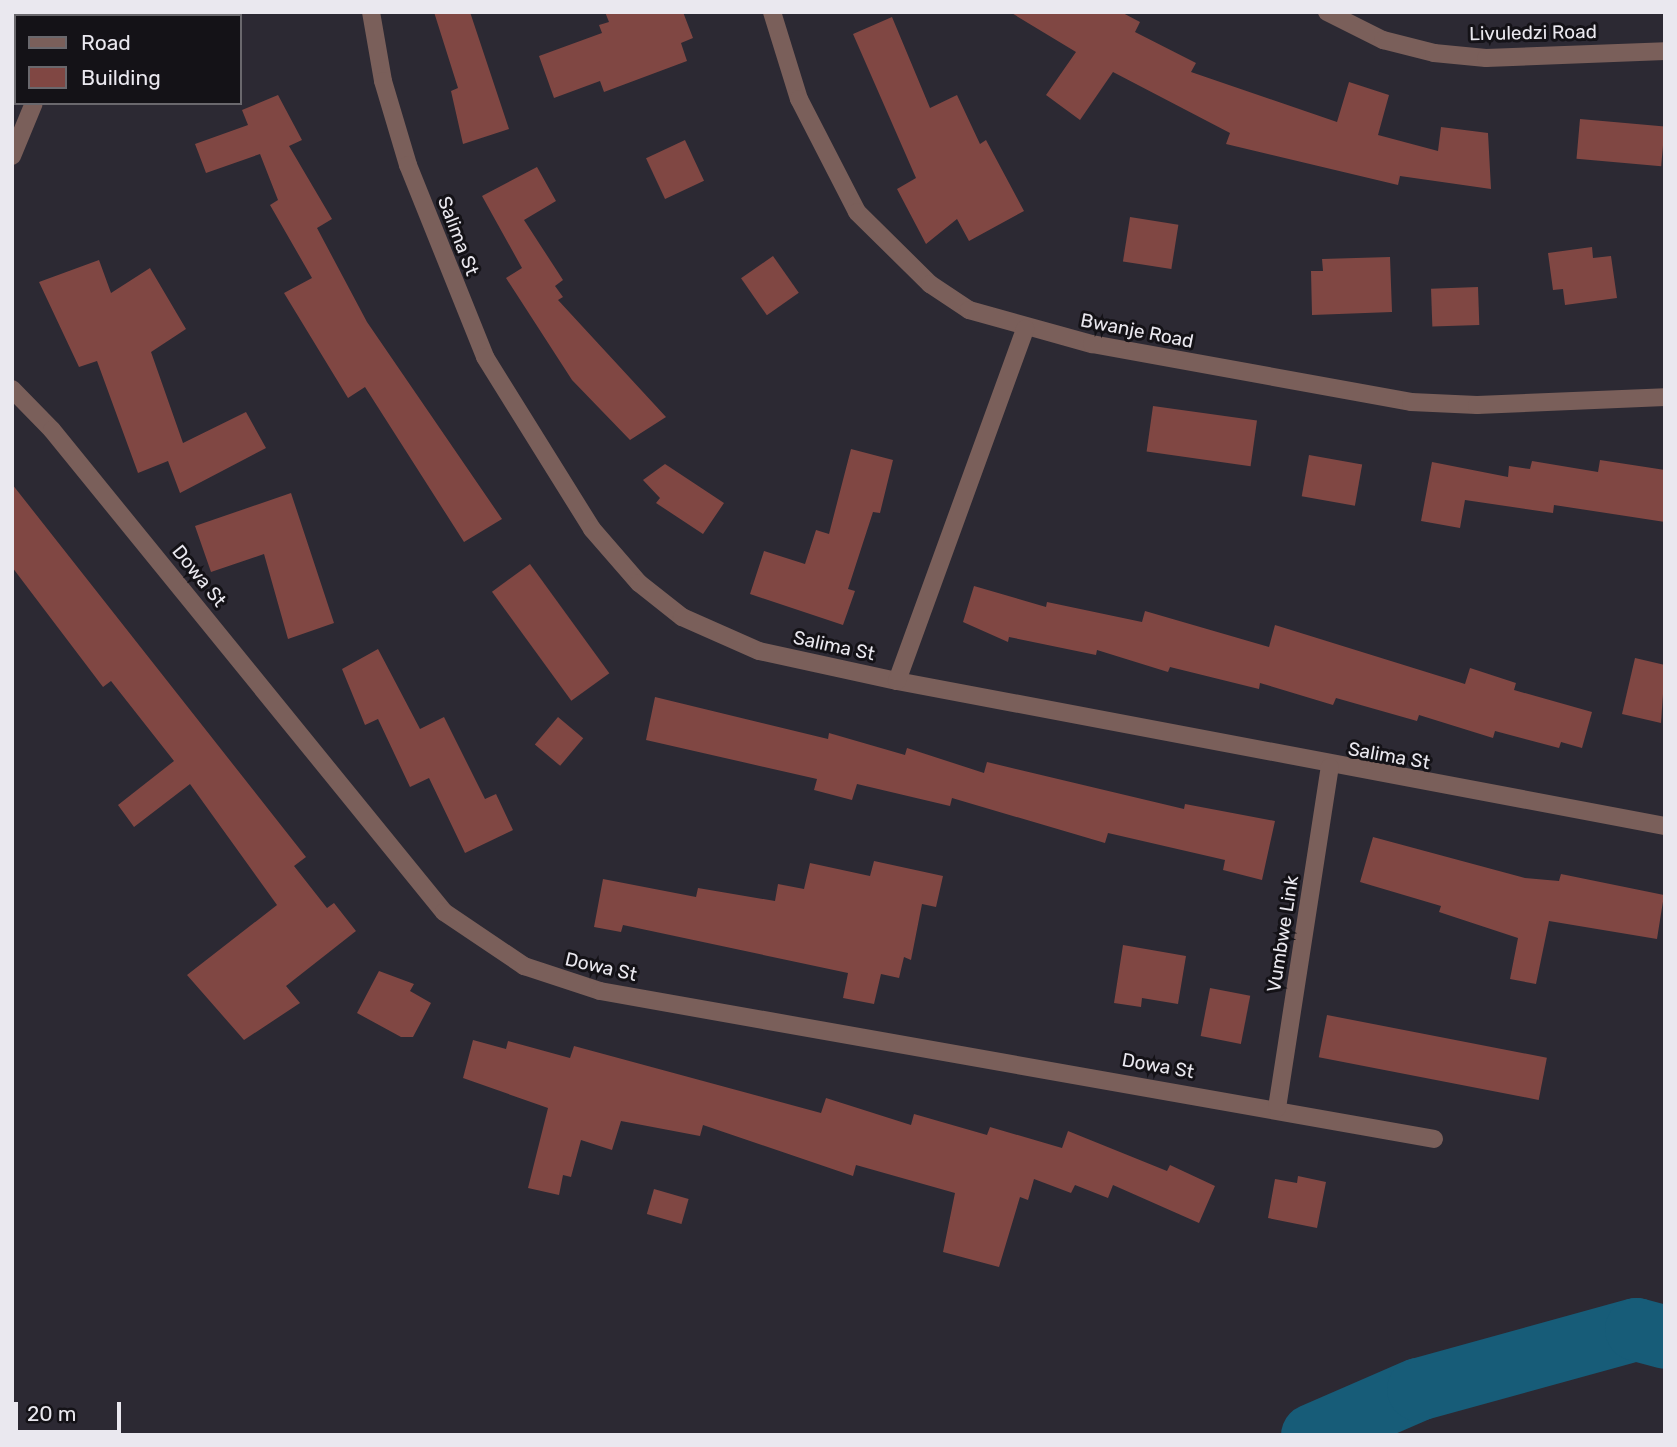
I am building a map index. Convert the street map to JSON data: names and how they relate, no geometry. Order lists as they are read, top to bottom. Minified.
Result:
{"streets":{"street":["Livuledzi Road","Salima St","Bwanje Road","Dowa St","Vumbwe Link"]},"crossings":[["Salima St","Vumbwe Link"],["Dowa St","Vumbwe Link"]],"legend":["Road","Building"],"scale_bar":"20 m"}
